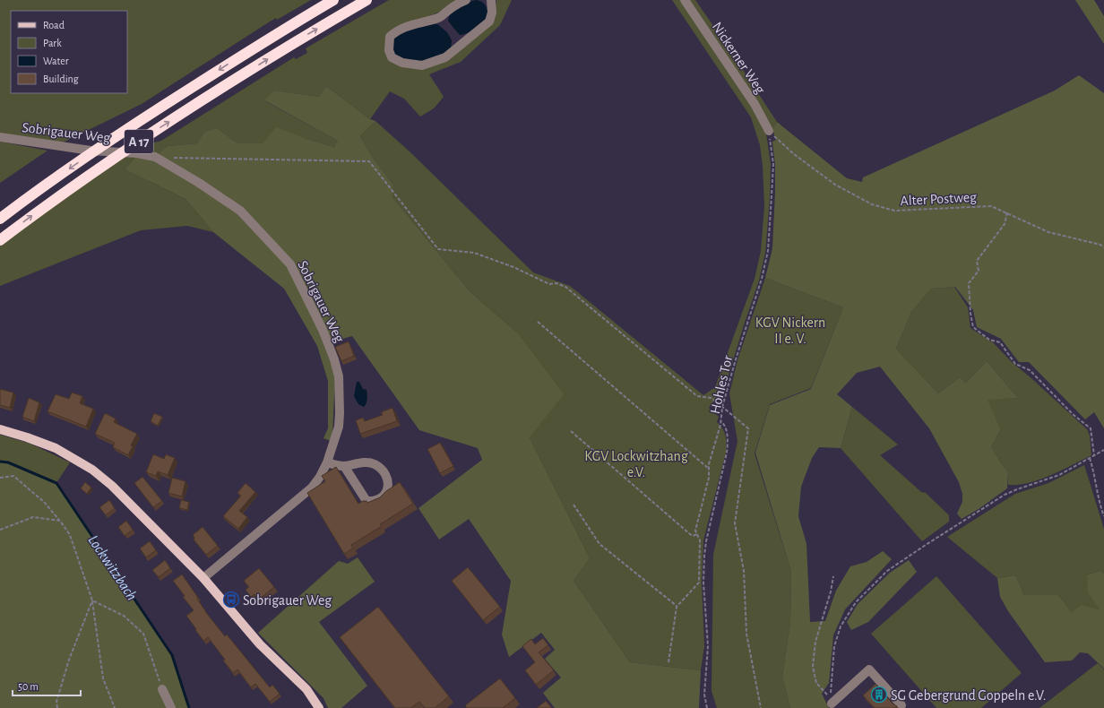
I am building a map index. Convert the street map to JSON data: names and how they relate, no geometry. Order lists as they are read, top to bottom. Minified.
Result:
{"streets":{"highway":["A 17"],"street":["Nickerner Weg","Sobrigauer Weg"],"path":["Alter Postweg","Hohles Tor"]},"crossings":[["Nickerner Weg","Alter Postweg"],["Nickerner Weg","Hohles Tor"],["Alter Postweg","Hohles Tor"]],"water":["Lockwitzbach"],"parks":["KGV Nickern II e. V.","KGV Lockwitzhang e.V."],"places":{"bus stop":["Sobrigauer Weg"],"building":["SG Gebergrund Goppeln e.V."]},"legend":["Road","Park","Water","Building"],"scale_bar":"50 m"}
